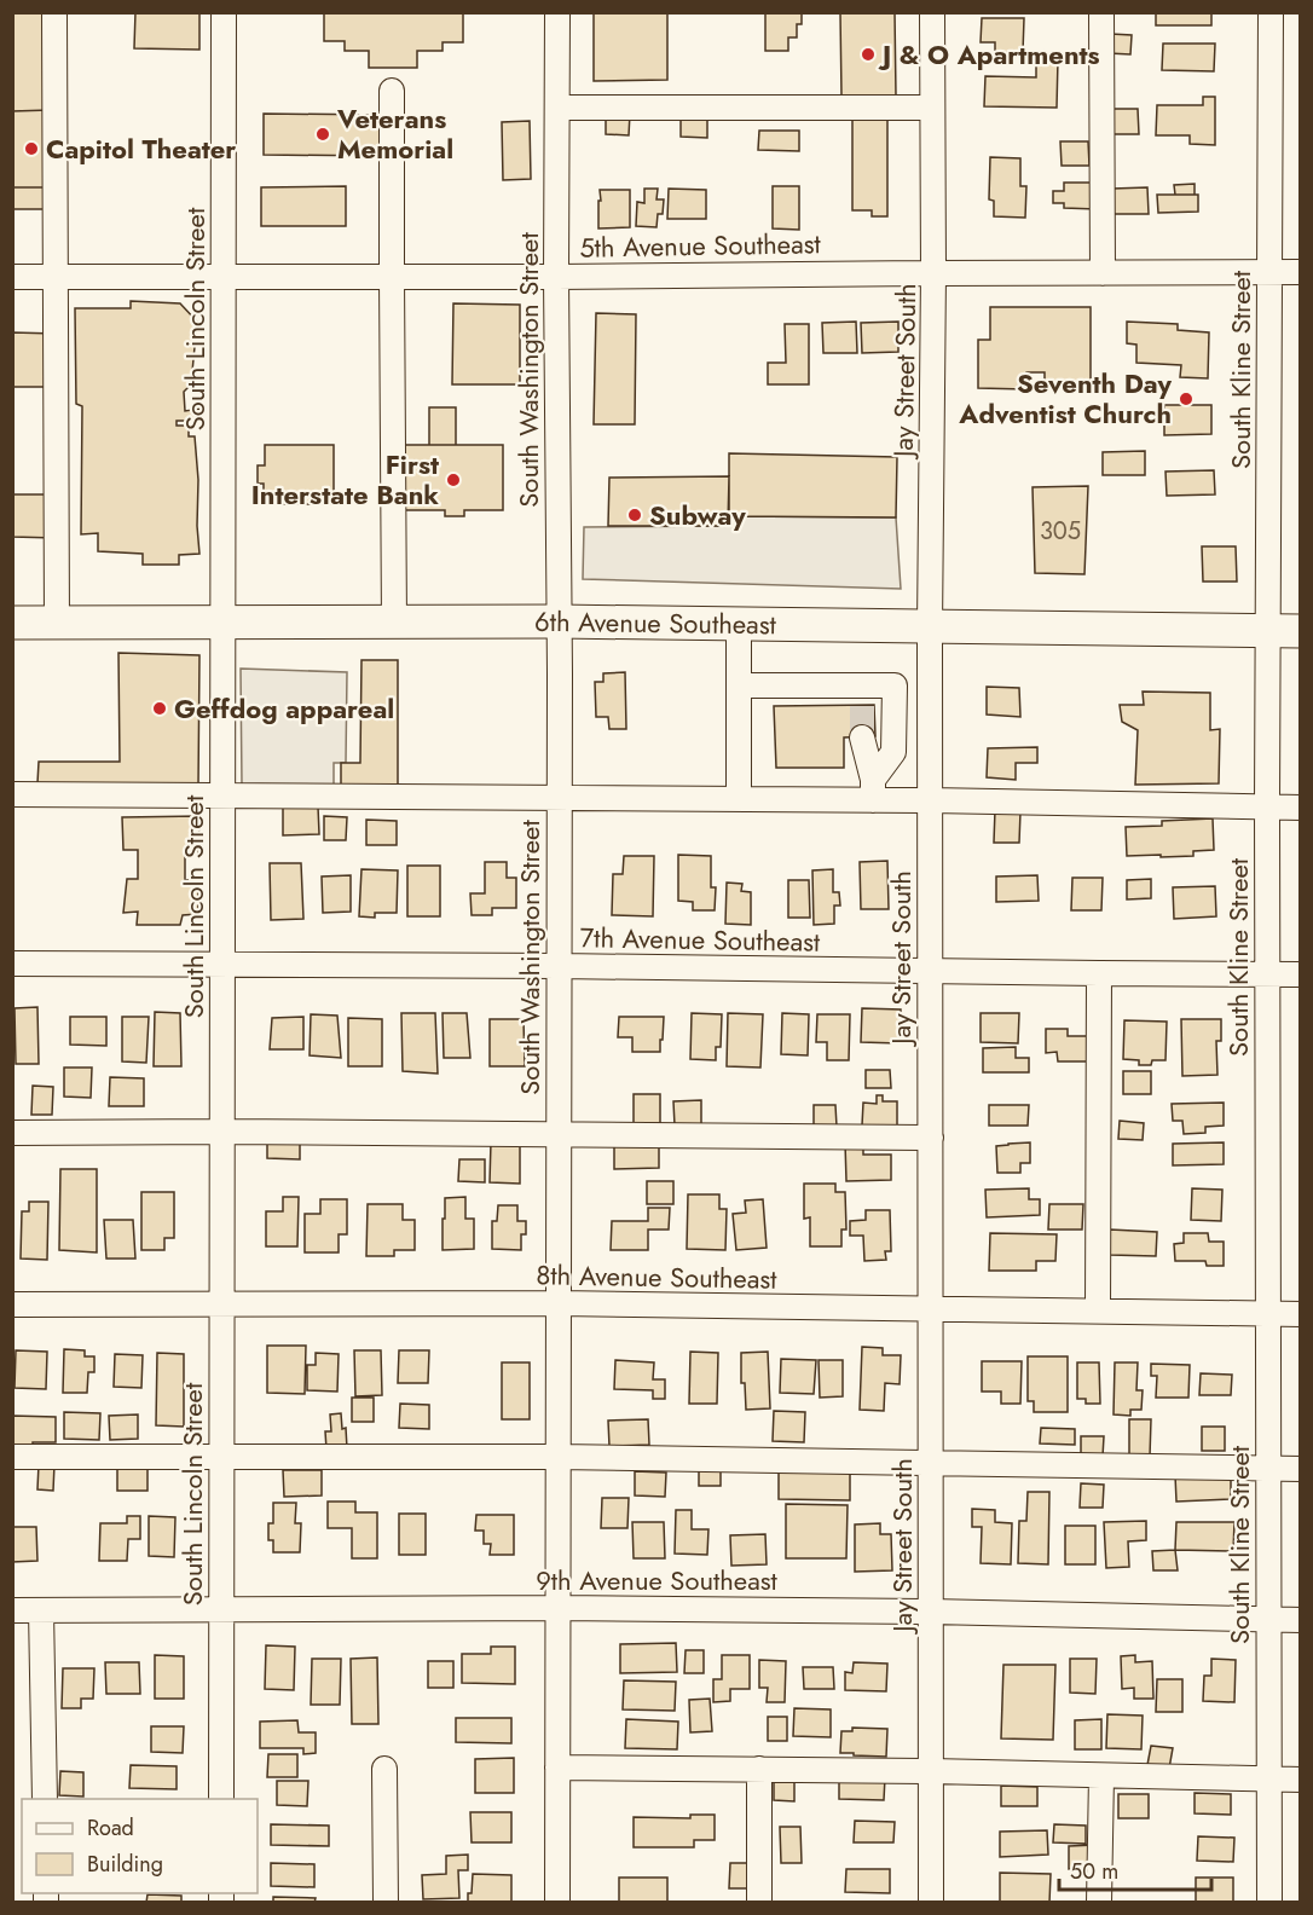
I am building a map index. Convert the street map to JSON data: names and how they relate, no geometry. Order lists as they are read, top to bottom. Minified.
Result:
{"streets":{"highway":["6th Avenue Southeast"],"street":["5th Avenue Southeast","South Lincoln Street","South Washington Street","Jay Street South","South Kline Street","7th Avenue Southeast","8th Avenue Southeast","9th Avenue Southeast"]},"crossings":[["5th Avenue Southeast","South Lincoln Street"],["5th Avenue Southeast","South Washington Street"],["5th Avenue Southeast","Jay Street South"],["5th Avenue Southeast","South Kline Street"],["South Lincoln Street","6th Avenue Southeast"],["South Lincoln Street","7th Avenue Southeast"],["South Lincoln Street","8th Avenue Southeast"],["South Lincoln Street","9th Avenue Southeast"],["South Washington Street","6th Avenue Southeast"],["South Washington Street","7th Avenue Southeast"],["South Washington Street","8th Avenue Southeast"],["South Washington Street","9th Avenue Southeast"],["Jay Street South","6th Avenue Southeast"],["Jay Street South","7th Avenue Southeast"],["Jay Street South","8th Avenue Southeast"],["Jay Street South","9th Avenue Southeast"],["South Kline Street","6th Avenue Southeast"],["South Kline Street","7th Avenue Southeast"],["South Kline Street","8th Avenue Southeast"],["South Kline Street","9th Avenue Southeast"]],"places":["J & O Apartments","Veterans Memorial","Capitol Theater","Seventh Day Adventist Church","First Interstate Bank","Subway","Geffdog appareal"],"house_numbers":["305"],"legend":["Road","Building"],"scale_bar":"50 m"}
